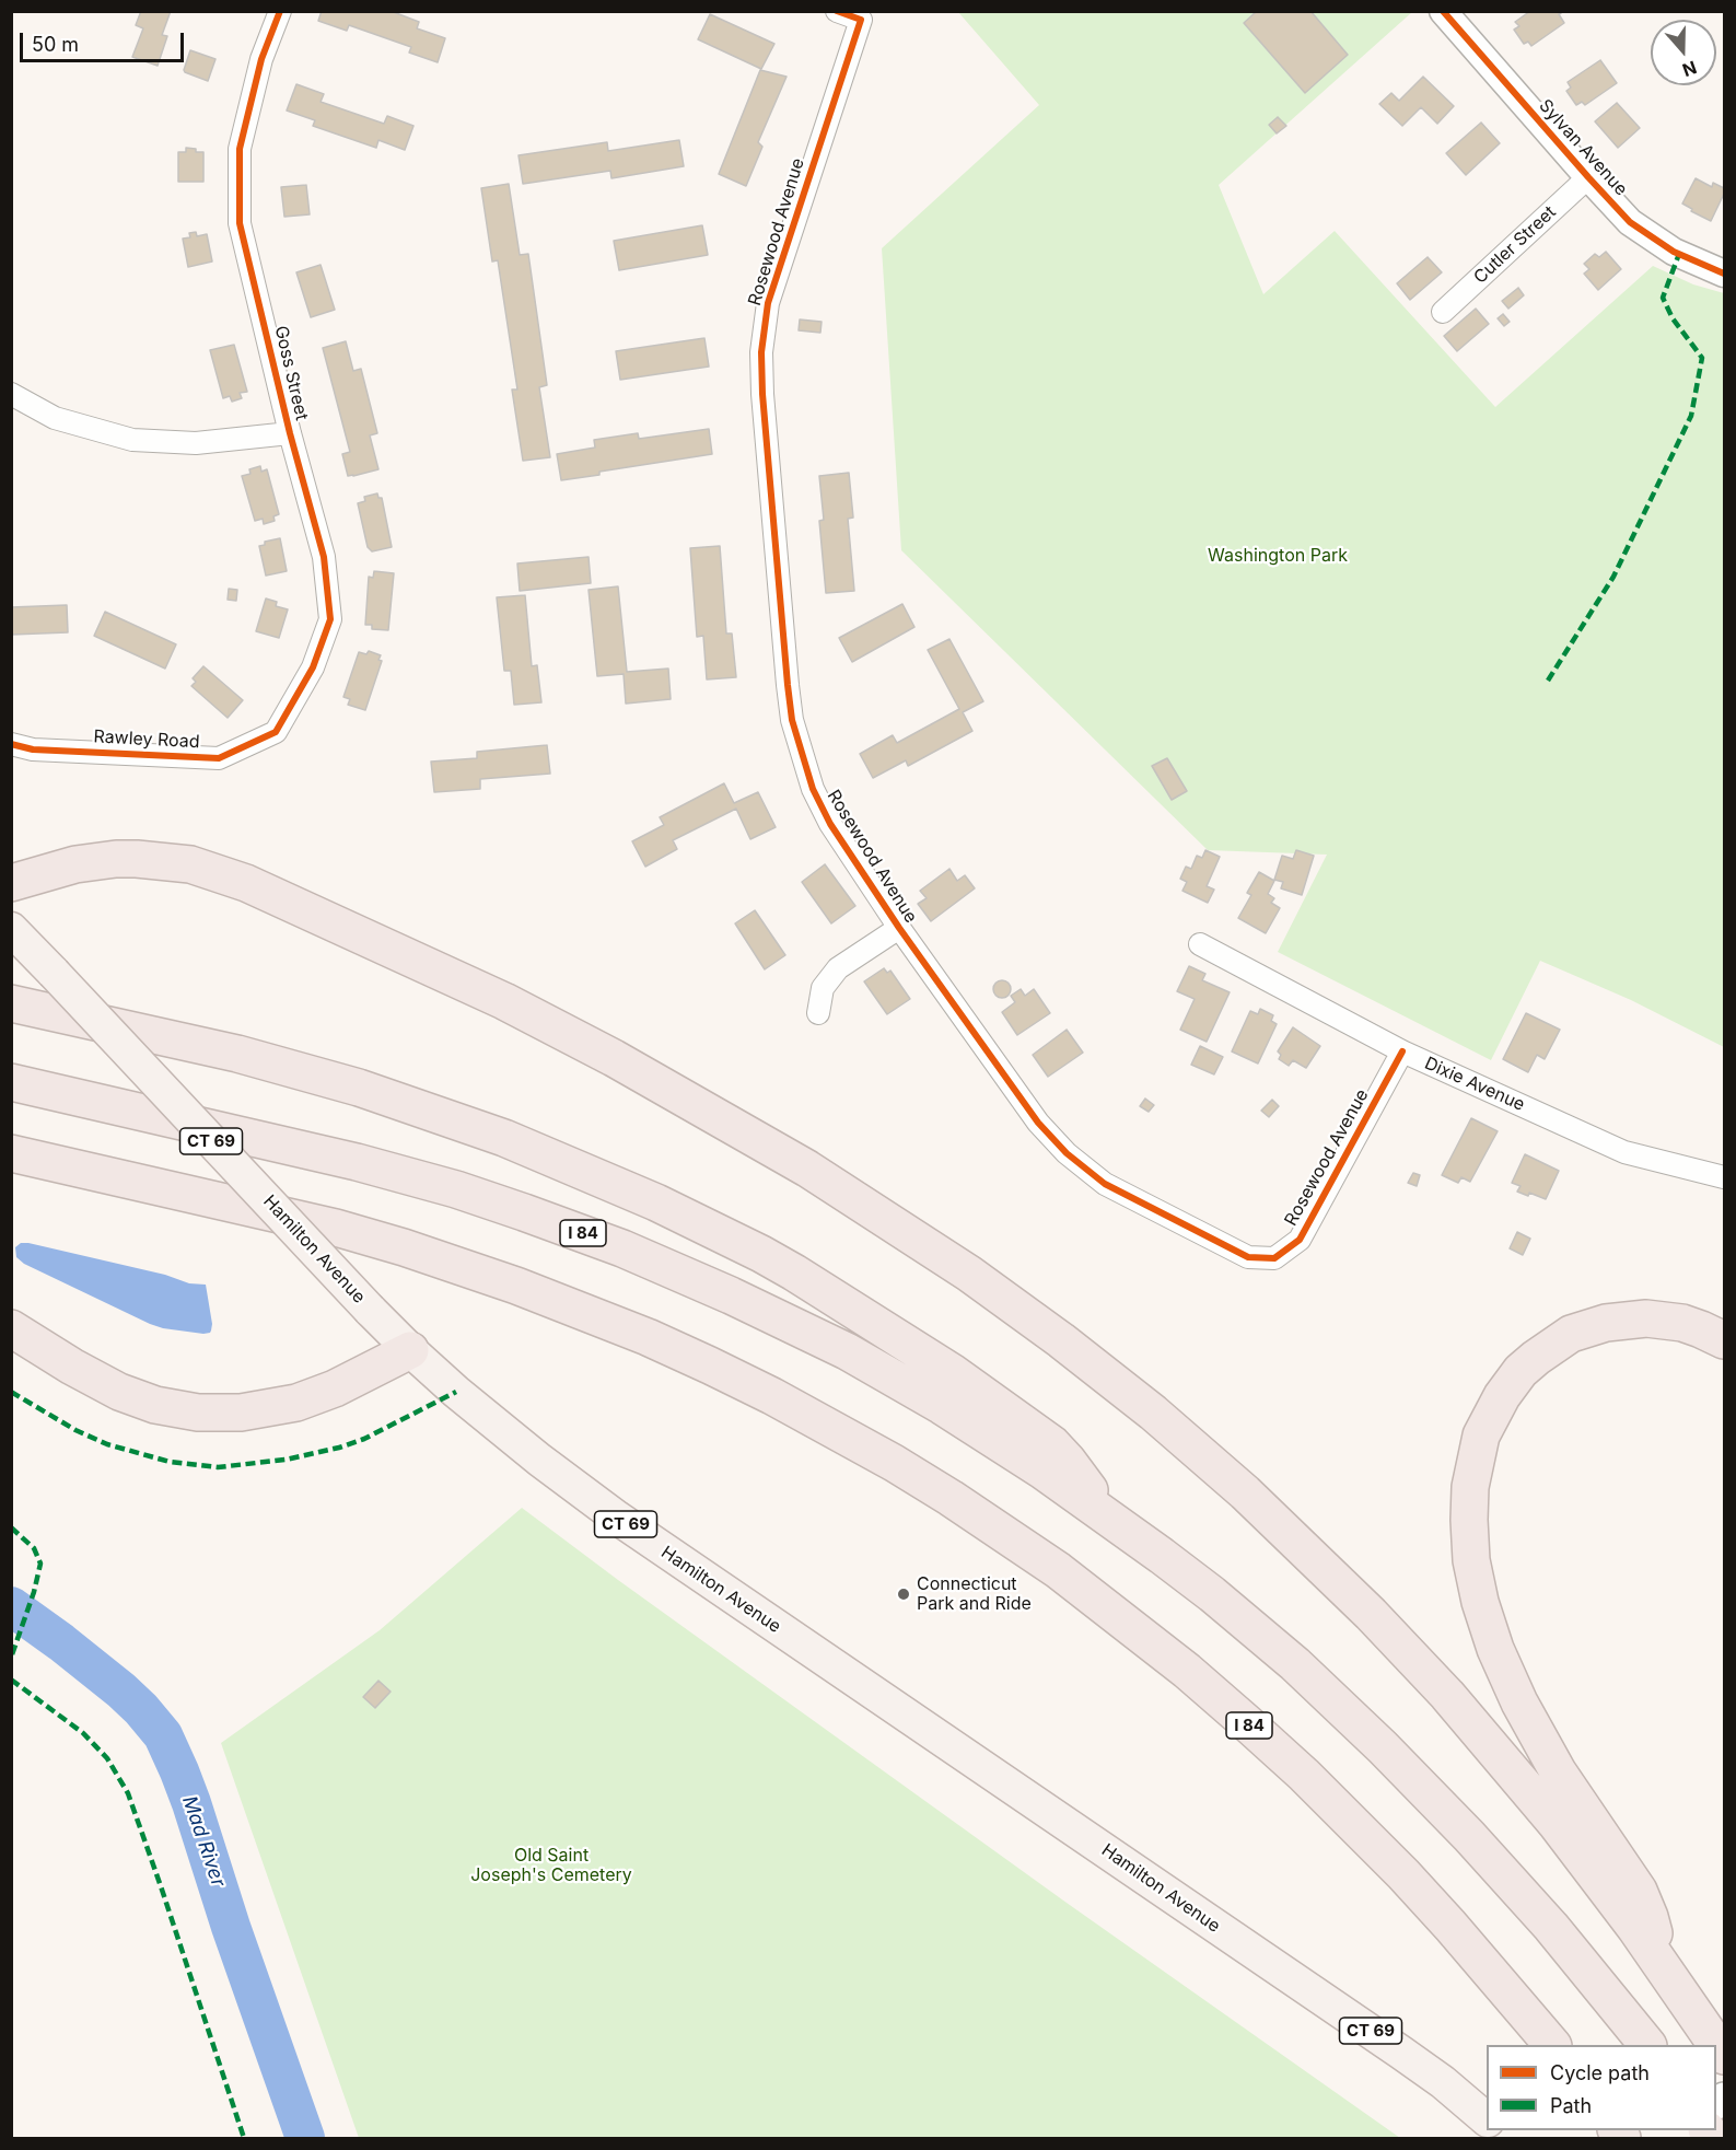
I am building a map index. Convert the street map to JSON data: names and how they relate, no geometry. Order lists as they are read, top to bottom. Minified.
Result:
{"streets":{"highway":["I 84"],"main road":["CT 69","Hamilton Avenue"],"street":["Sylvan Avenue","Rosewood Avenue","Cutler Street","Goss Street","Rawley Road","Dixie Avenue"]},"crossings":[["Sylvan Avenue","Cutler Street"],["Rosewood Avenue","Dixie Avenue"],["Goss Street","Rawley Road"]],"water":["Mad River"],"parks":["Washington Park","Old Saint Joseph's Cemetery"],"places":["Connecticut Park and Ride"],"legend":["Cycle path","Path"],"scale_bar":"50 m","north":"bottom"}
